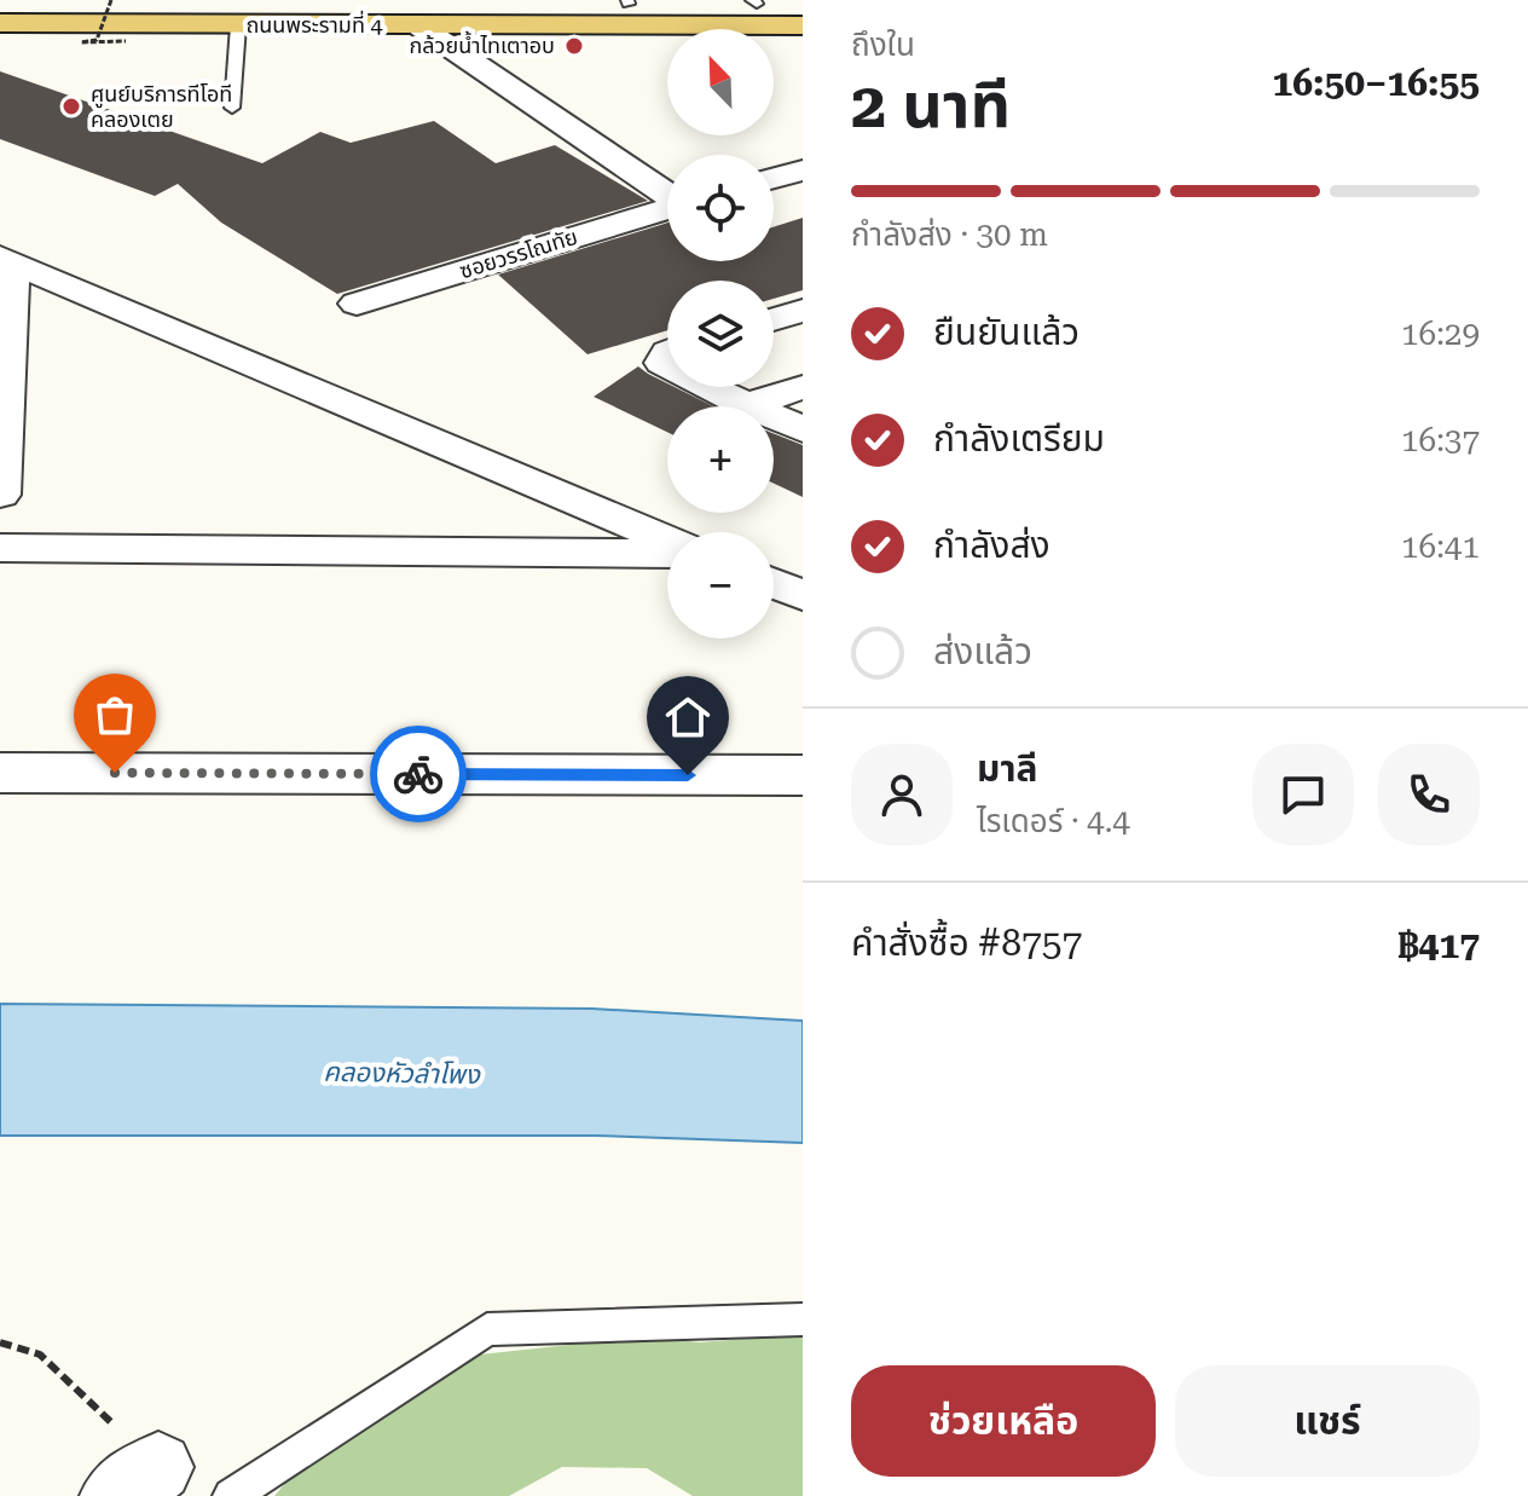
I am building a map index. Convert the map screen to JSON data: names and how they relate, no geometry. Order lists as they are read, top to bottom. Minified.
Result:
{"streets":{"main road":["ถนนพระรามที่ 4"],"street":["ซอยวรรโณทัย"]},"crossings":[["ถนนพระรามที่ 4","ซอยวรรโณทัย"]],"water":["คลองหัวลำโพง"],"places":["กล้วยน้ำไทเตาอบ","ศูนย์บริการทีโอที คลองเตย"],"north":"top left","page":{"heading":["2 นาที","ถึงใน","16:50–16:55"],"panel":["มาลี","ไรเดอร์ · 4.4","คำสั่งซื้อ #8757","฿417"],"map_buttons":["+","−"],"bar":"กำลังส่ง · 30 m","list":[["ยืนยันแล้ว","16:29"],["กำลังเตรียม","16:37"],["กำลังส่ง","16:41"],"ส่งแล้ว"],"buttons":["ช่วยเหลือ","แชร์"]}}
